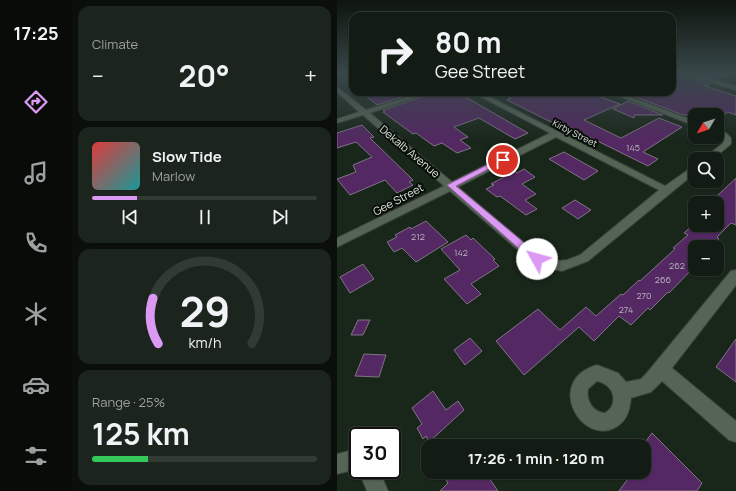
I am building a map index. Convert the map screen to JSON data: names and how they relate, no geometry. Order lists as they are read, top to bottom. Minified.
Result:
{"streets":{"street":["Kirby Street","Dekalb Avenue","Gee Street"]},"crossings":[["Kirby Street","Dekalb Avenue"],["Kirby Street","Gee Street"],["Dekalb Avenue","Gee Street"]],"house_numbers":["145","212","142","262","266","270","274"],"north":"bottom left","page":{"tabs":"17:25","tile":["Climate",["Range · 25%","125 km"]],"turn":["80 m","Gee Street"],"heat":["−","20°","+"],"map_buttons":["+","−"],"song":["Slow Tide","Marlow"],"limit":"30","trip":"17:26 · 1 min · 120 m","gauge":["29","km/h"]}}
